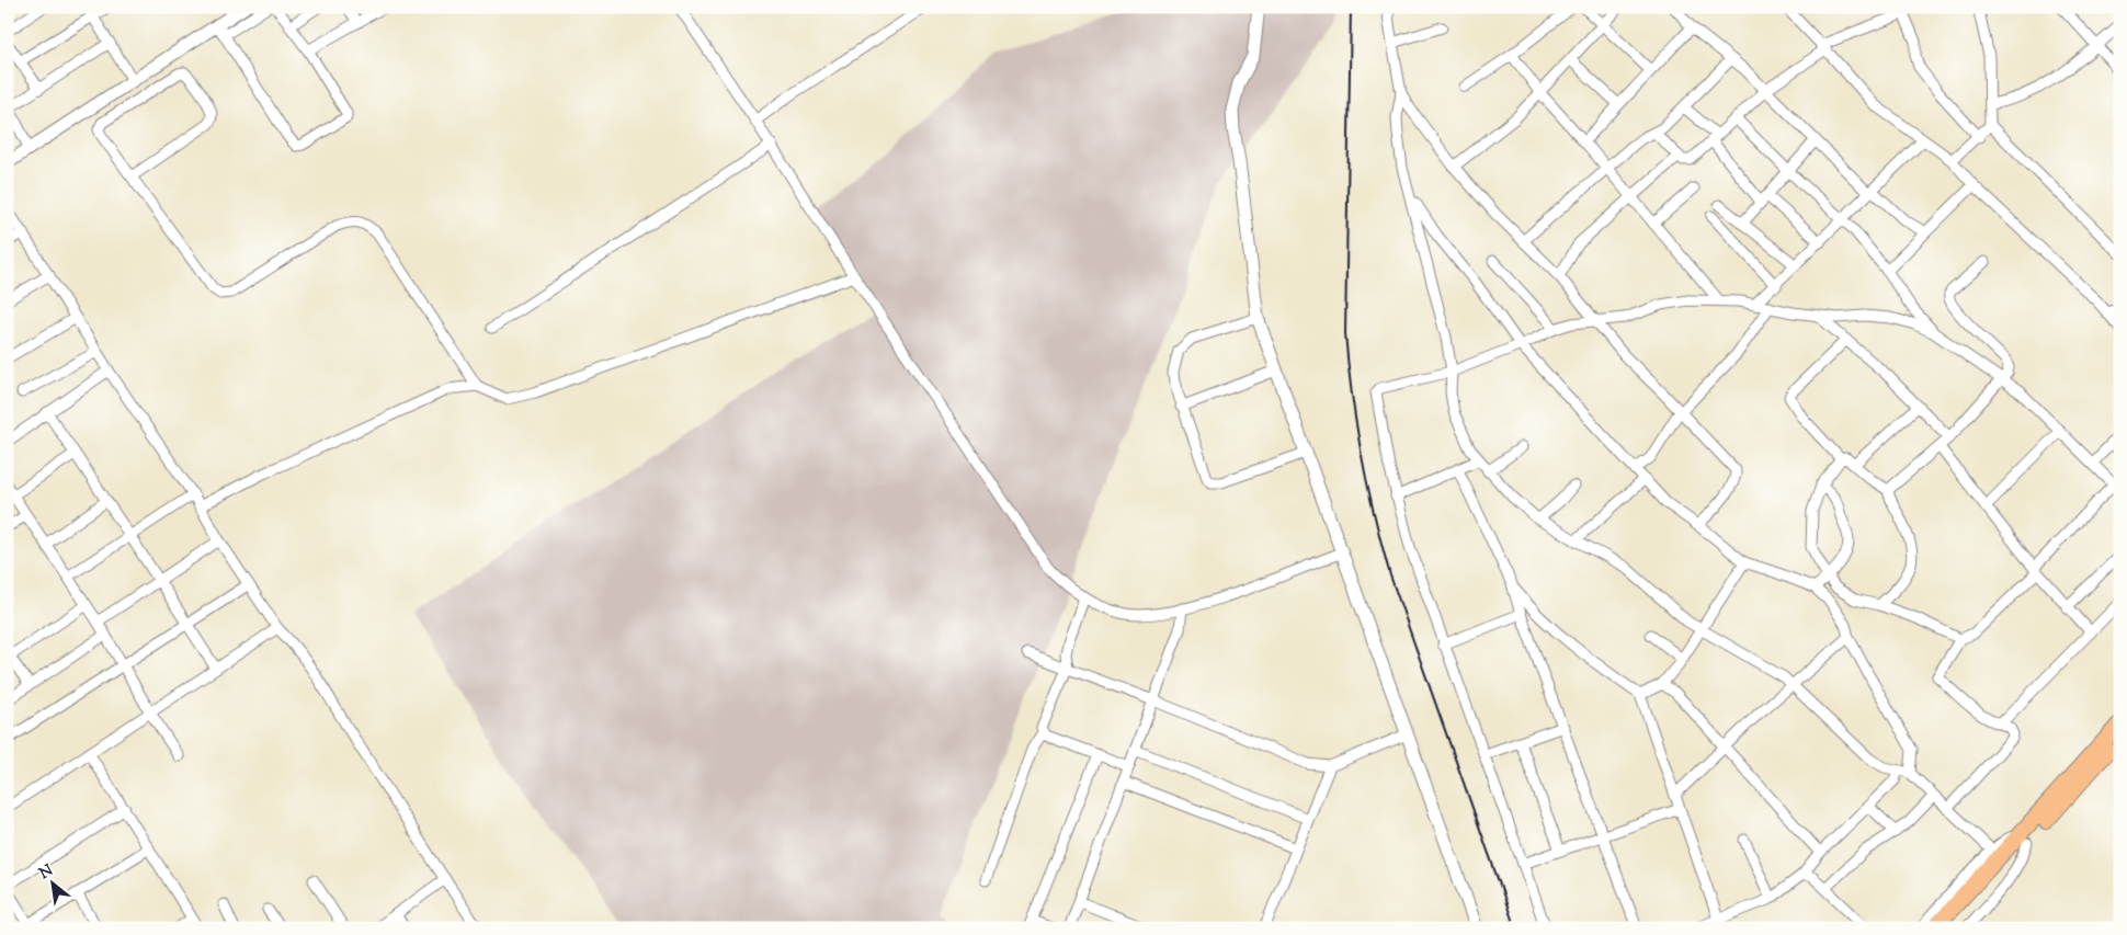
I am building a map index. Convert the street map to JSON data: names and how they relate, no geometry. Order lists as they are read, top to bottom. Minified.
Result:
{"north":"top left"}
